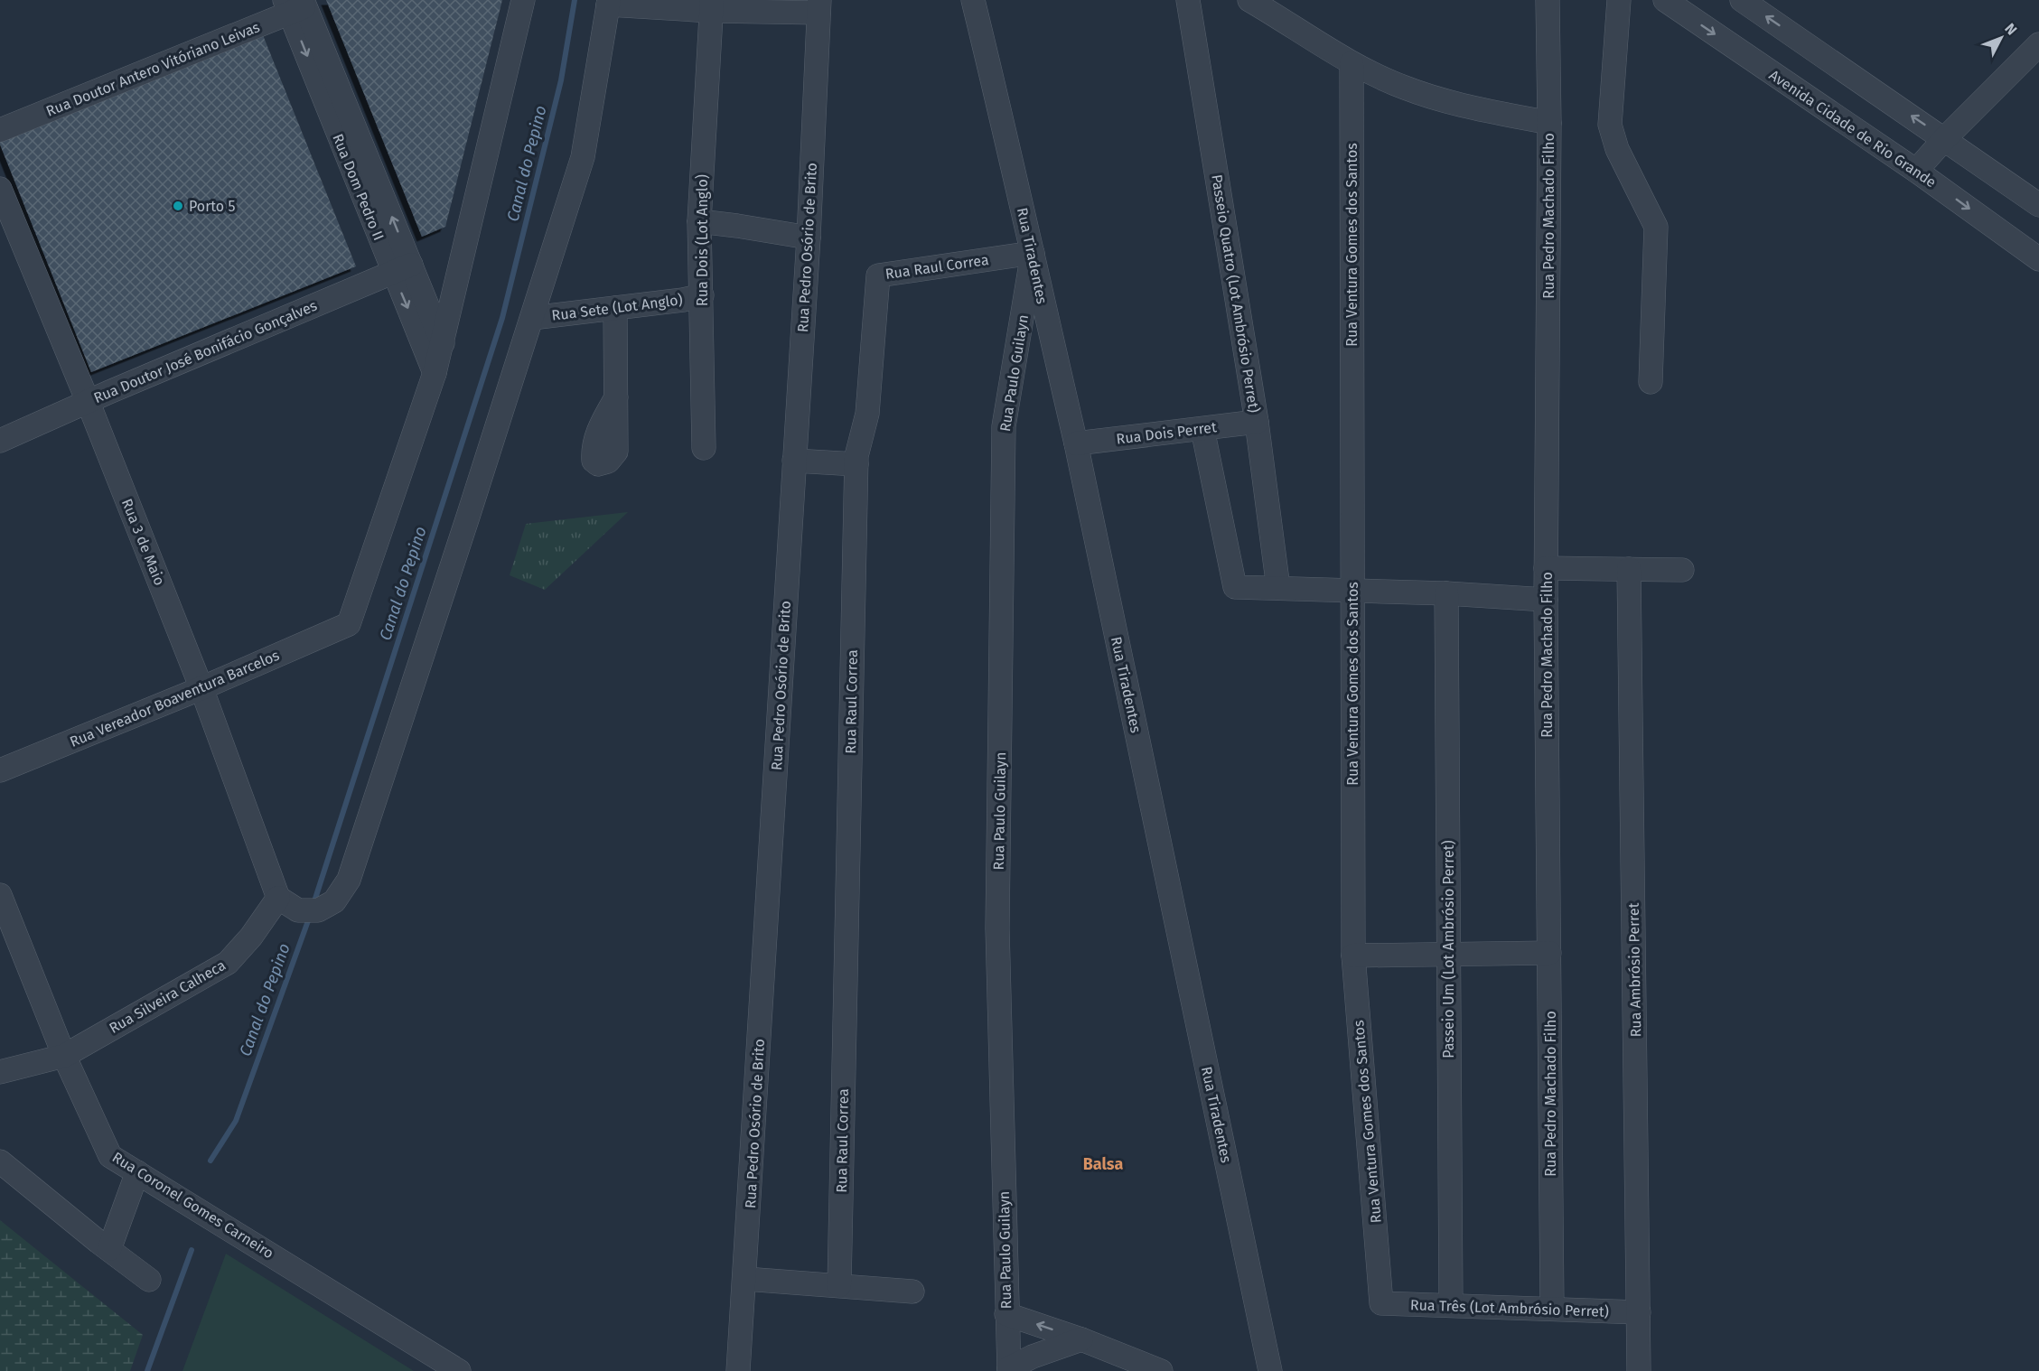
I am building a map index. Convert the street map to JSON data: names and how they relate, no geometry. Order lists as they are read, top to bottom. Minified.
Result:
{"streets":{"street":["Rua Doutor Antero Vitóriano Leivas","Avenida Cidade de Rio Grande","Rua Dom Pedro II","Rua Pedro Machado Filho","Rua Dois (Lot Anglo)","Rua Ventura Gomes dos Santos","Rua Pedro Osório de Brito","Rua Tiradentes","Rua Raul Correa","Passeio Quatro (Lot Ambrósio Perret)","Rua Sete (Lot Anglo)","Rua Doutor José Bonifácio Gonçalves","Rua Paulo Guilayn","Rua Dois Perret","Rua 3 de Maio","Rua Vereador Boaventura Barcelos","Passeio Um (Lot Ambrósio Perret)","Rua Ambrósio Perret","Rua Silveira Calheca","Rua Coronel Gomes Carneiro","Rua Três (Lot Ambrósio Perret)"]},"crossings":[["Rua Doutor Antero Vitóriano Leivas","Rua Dom Pedro II"],["Rua Dom Pedro II","Rua Doutor José Bonifácio Gonçalves"],["Rua Dom Pedro II","Rua Vereador Boaventura Barcelos"],["Rua Pedro Machado Filho","Rua Três (Lot Ambrósio Perret)"],["Rua Dois (Lot Anglo)","Rua Sete (Lot Anglo)"],["Rua Ventura Gomes dos Santos","Rua Três (Lot Ambrósio Perret)"],["Rua Tiradentes","Rua Raul Correa"],["Rua Tiradentes","Rua Paulo Guilayn"],["Rua Tiradentes","Rua Dois Perret"],["Rua Raul Correa","Rua Paulo Guilayn"],["Passeio Quatro (Lot Ambrósio Perret)","Rua Dois Perret"],["Rua Doutor José Bonifácio Gonçalves","Rua 3 de Maio"],["Rua 3 de Maio","Rua Vereador Boaventura Barcelos"],["Rua 3 de Maio","Rua Silveira Calheca"],["Passeio Um (Lot Ambrósio Perret)","Rua Três (Lot Ambrósio Perret)"],["Rua Ambrósio Perret","Rua Três (Lot Ambrósio Perret)"],["Rua Silveira Calheca","Rua Coronel Gomes Carneiro"]],"districts":["Balsa"],"water":["Canal do Pepino"],"places":["Porto 5"],"north":"top right"}
